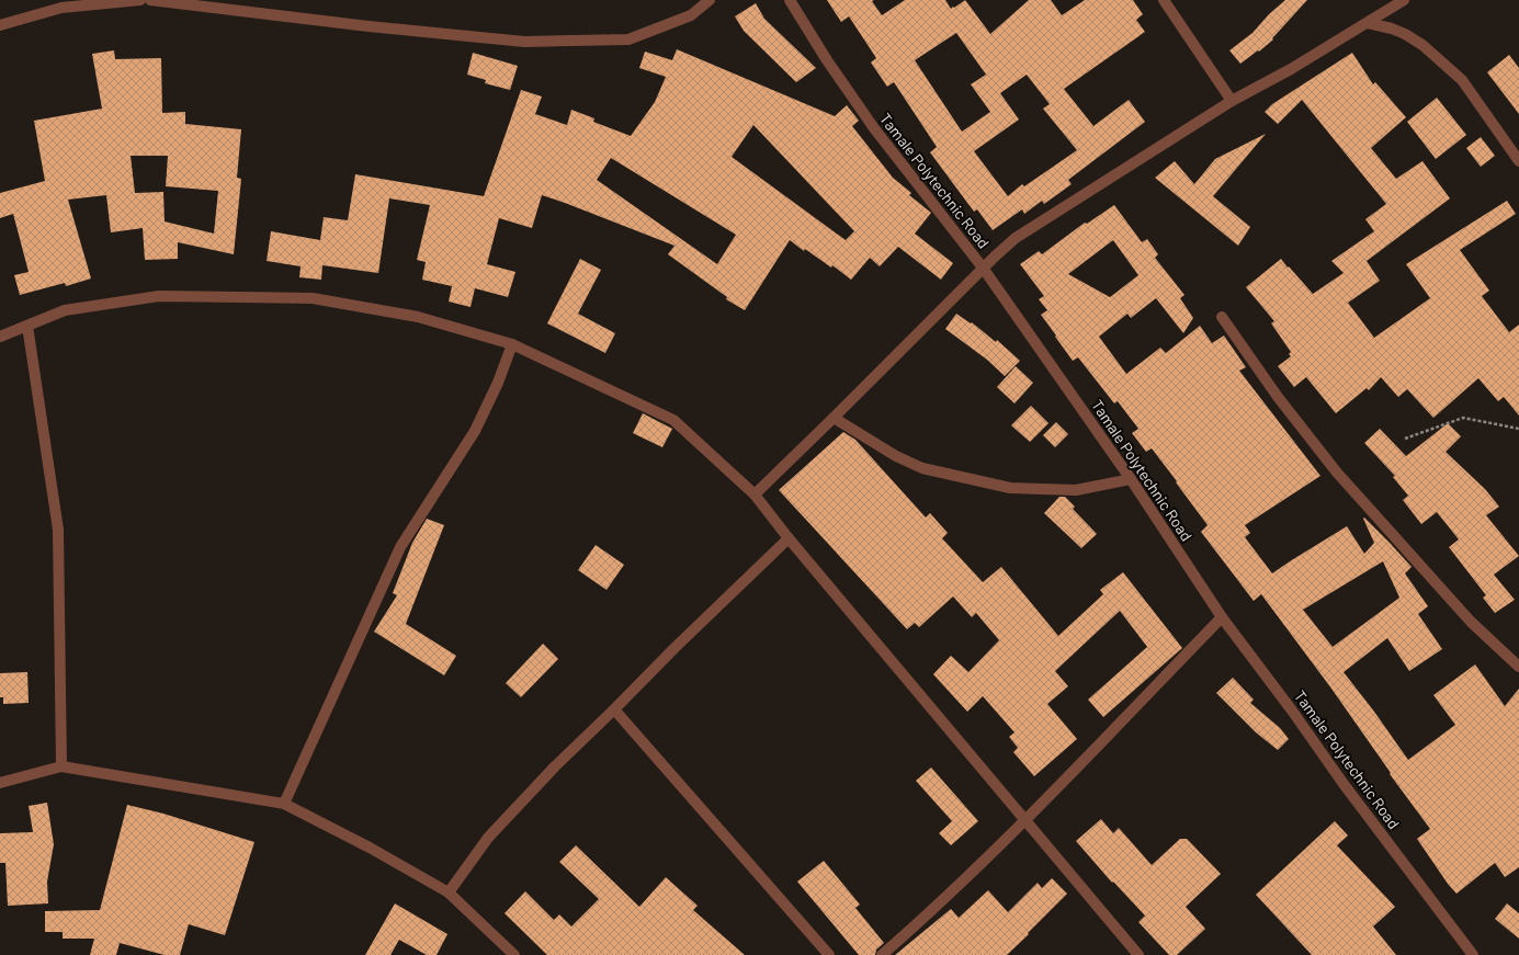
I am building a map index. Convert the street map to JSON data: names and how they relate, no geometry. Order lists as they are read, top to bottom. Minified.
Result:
{"streets":{"street":["Tamale Polytechnic Road"]}}
